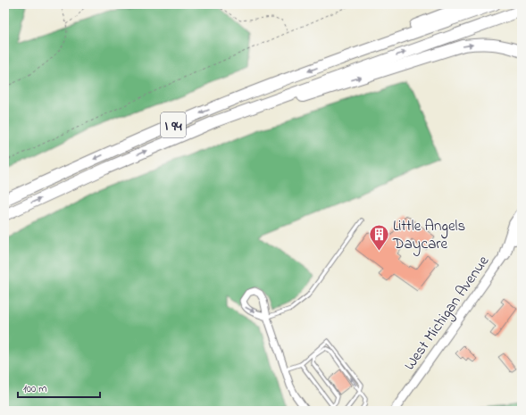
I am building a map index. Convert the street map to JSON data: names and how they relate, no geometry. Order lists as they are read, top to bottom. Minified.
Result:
{"streets":{"highway":["I 94"],"main road":["West Michigan Avenue"]},"places":{"building":["Little Angels Daycare"]},"scale_bar":"100 m"}
